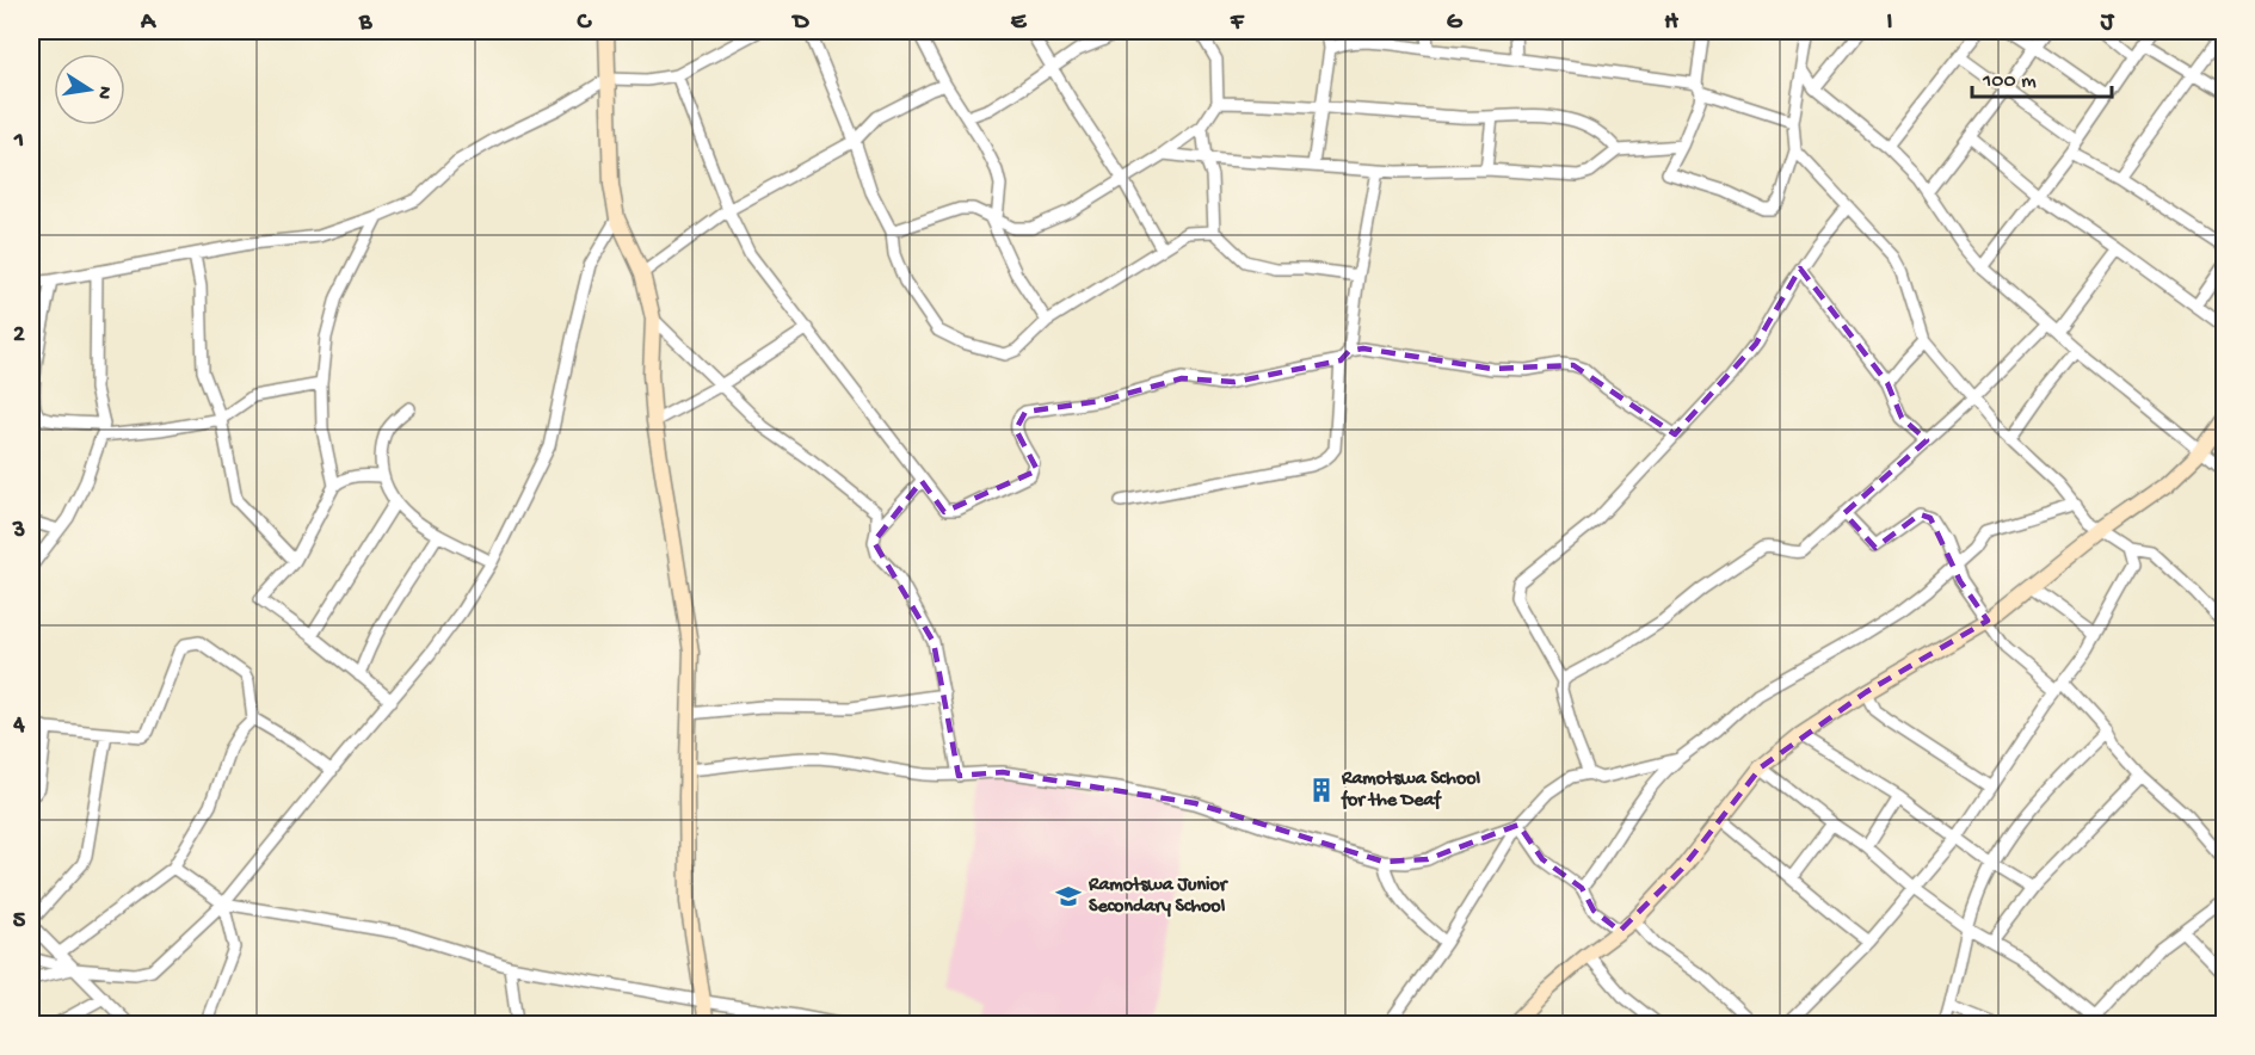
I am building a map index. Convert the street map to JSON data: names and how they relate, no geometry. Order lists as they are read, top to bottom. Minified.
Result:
{"places":{"building":["Ramotswa School for the Deaf"],"school or university":["Ramotswa Junior Secondary School"]},"scale_bar":"100 m","north":"right","grid":{"columns":["A","B","C","D","E","F","G","H","I","J"],"rows":["1","2","3","4","5"]}}
